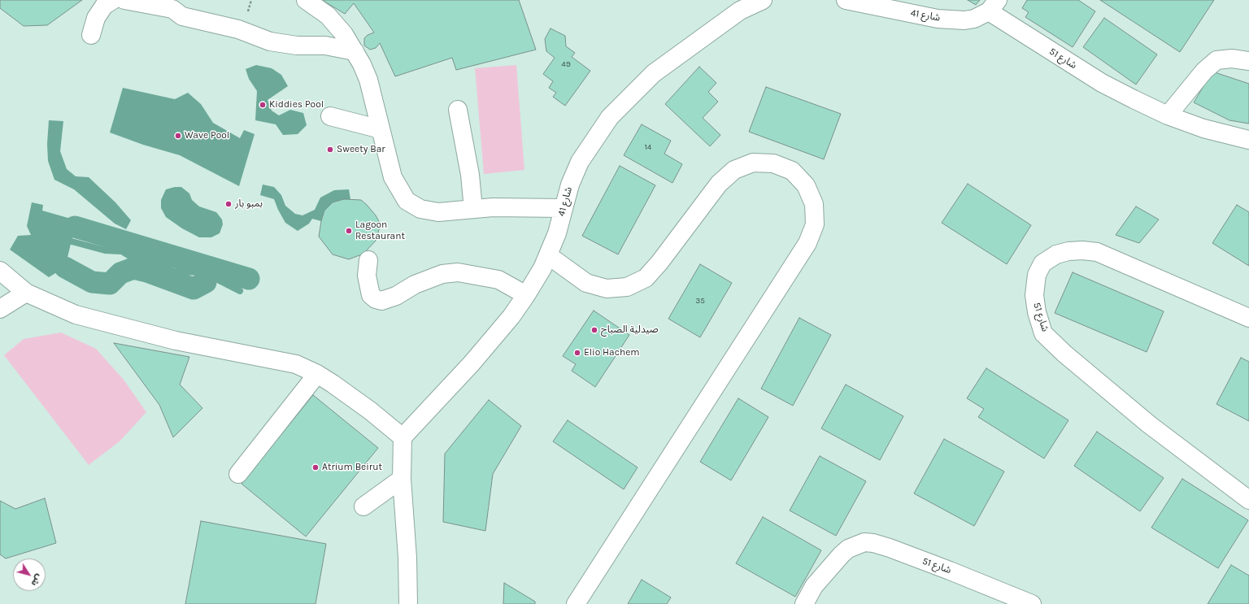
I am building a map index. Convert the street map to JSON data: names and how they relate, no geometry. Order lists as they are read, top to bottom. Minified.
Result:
{"streets":{"street":["شارع 41","شارع 51"]},"crossings":[["شارع 41","شارع 51"]],"places":["Kiddies Pool","Wave Pool","Sweety Bar","بمبو بار","Lagoon Restaurant","صيدلية الصباح","Elio Hachem","Atrium Beirut"],"house_numbers":["49","14","35"],"north":"bottom right"}
